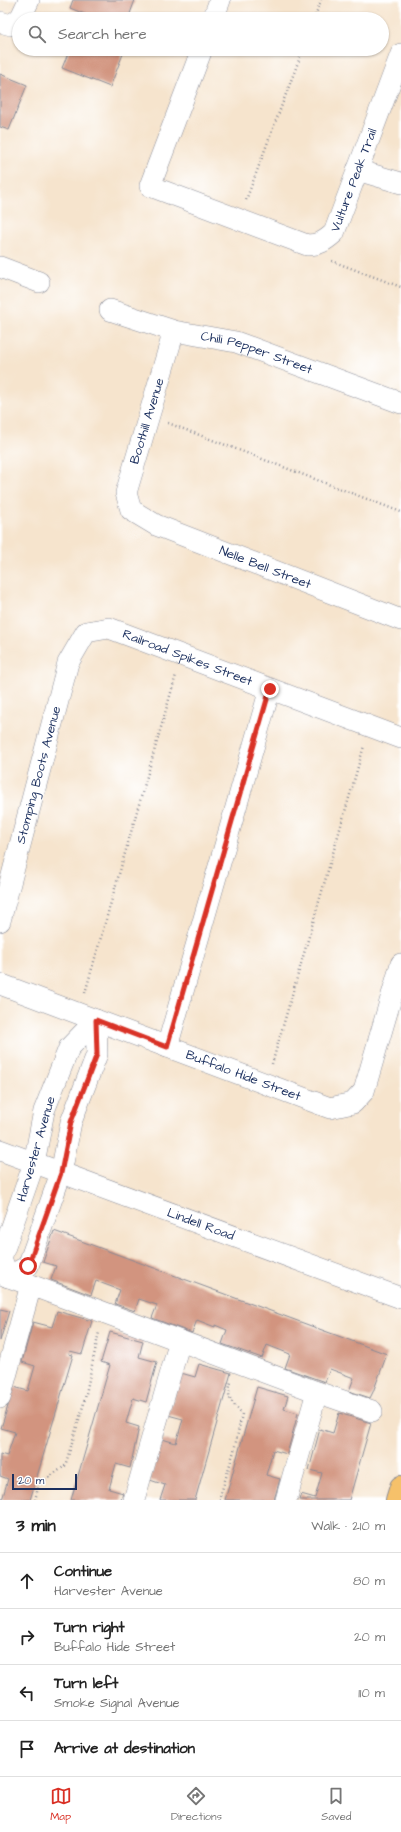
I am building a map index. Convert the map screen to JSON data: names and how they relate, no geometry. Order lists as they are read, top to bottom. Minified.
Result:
{"streets":{"street":["Vulture Peak Trail","Chili Pepper Street","Boothill Avenue","Nelle Bell Street","Railroad Spikes Street","Stomping Boots Avenue","Buffalo Hide Street","Harvester Avenue","Lindell Road"]},"crossings":[["Chili Pepper Street","Boothill Avenue"],["Boothill Avenue","Nelle Bell Street"],["Railroad Spikes Street","Stomping Boots Avenue"],["Buffalo Hide Street","Harvester Avenue"],["Harvester Avenue","Lindell Road"]],"scale_bar":"20 m","page":{"search":"Search here","scale":"20 m","heading":["3 min","Walk · 210 m"],"list":[["Continue","Harvester Avenue","80 m"],["Turn right","Buffalo Hide Street","20 m"],["Turn left","Smoke Signal Avenue","110 m"],"Arrive at destination"],"nav":["Map","Directions","Saved"]}}
